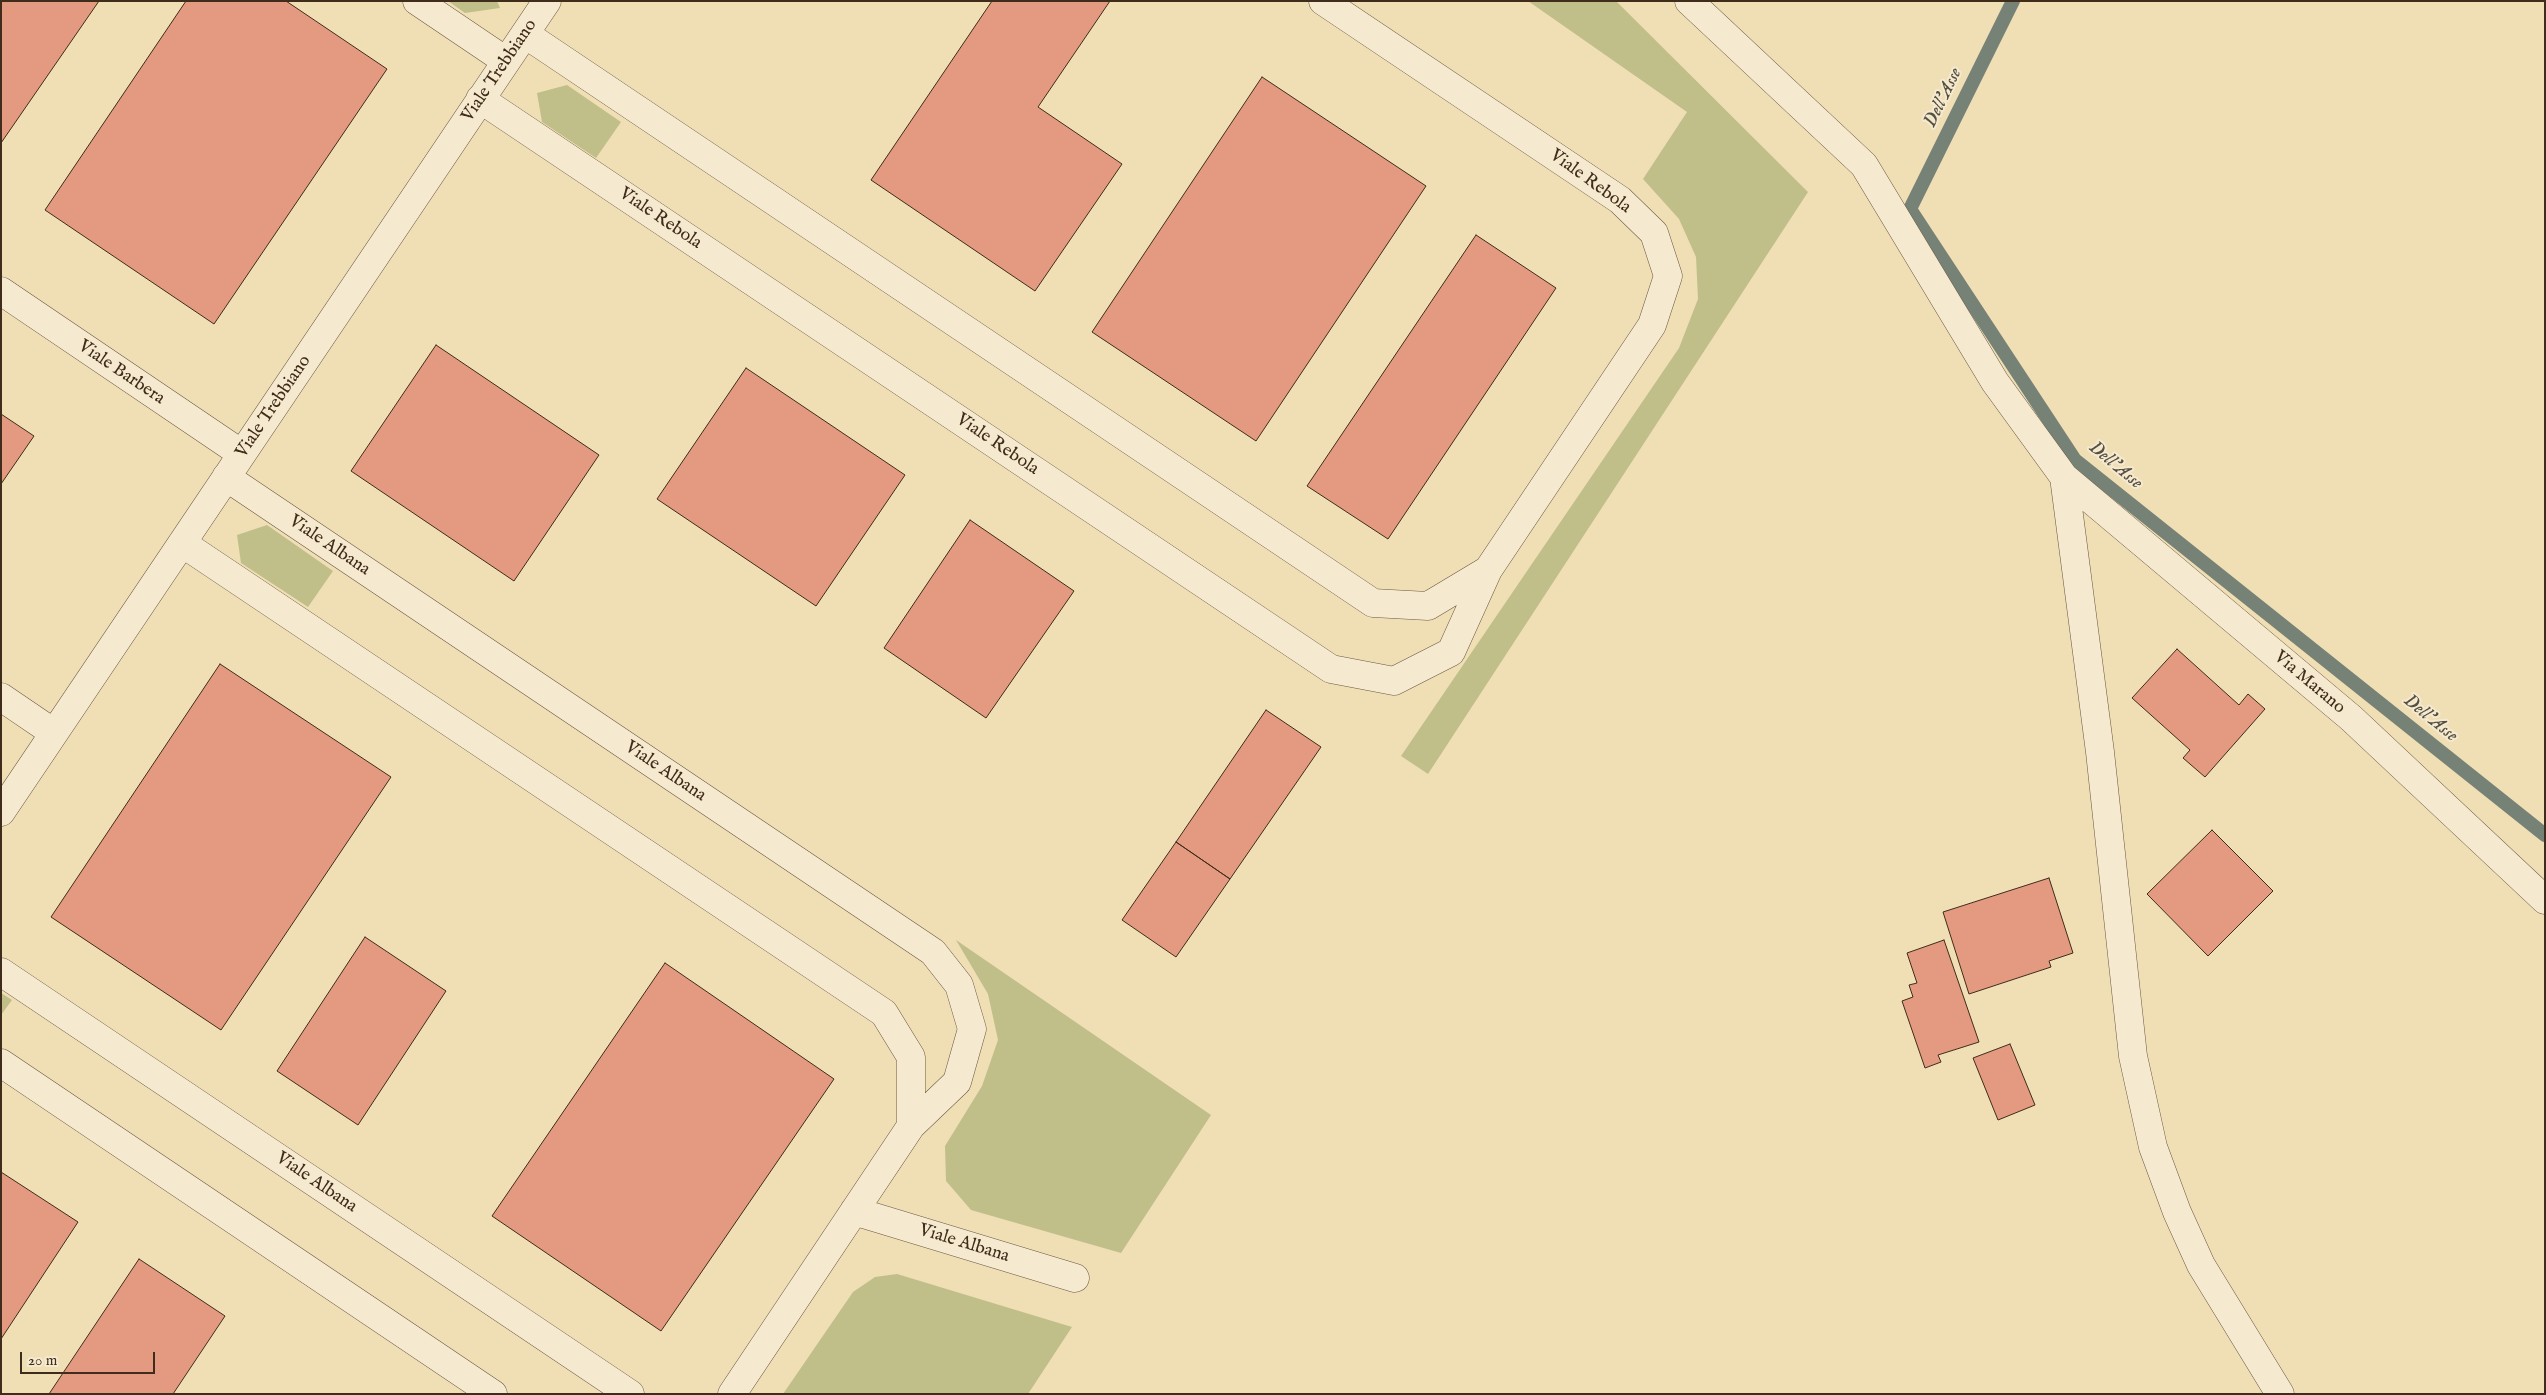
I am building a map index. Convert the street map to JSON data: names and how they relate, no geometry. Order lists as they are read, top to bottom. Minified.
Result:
{"streets":{"street":["Viale Trebbiano","Viale Rebola","Viale Barbera","Viale Albana","Via Marano"]},"crossings":[["Viale Trebbiano","Viale Rebola"],["Viale Trebbiano","Viale Barbera"],["Viale Trebbiano","Viale Albana"]],"water":["Dell'Asse"],"scale_bar":"20 m"}
